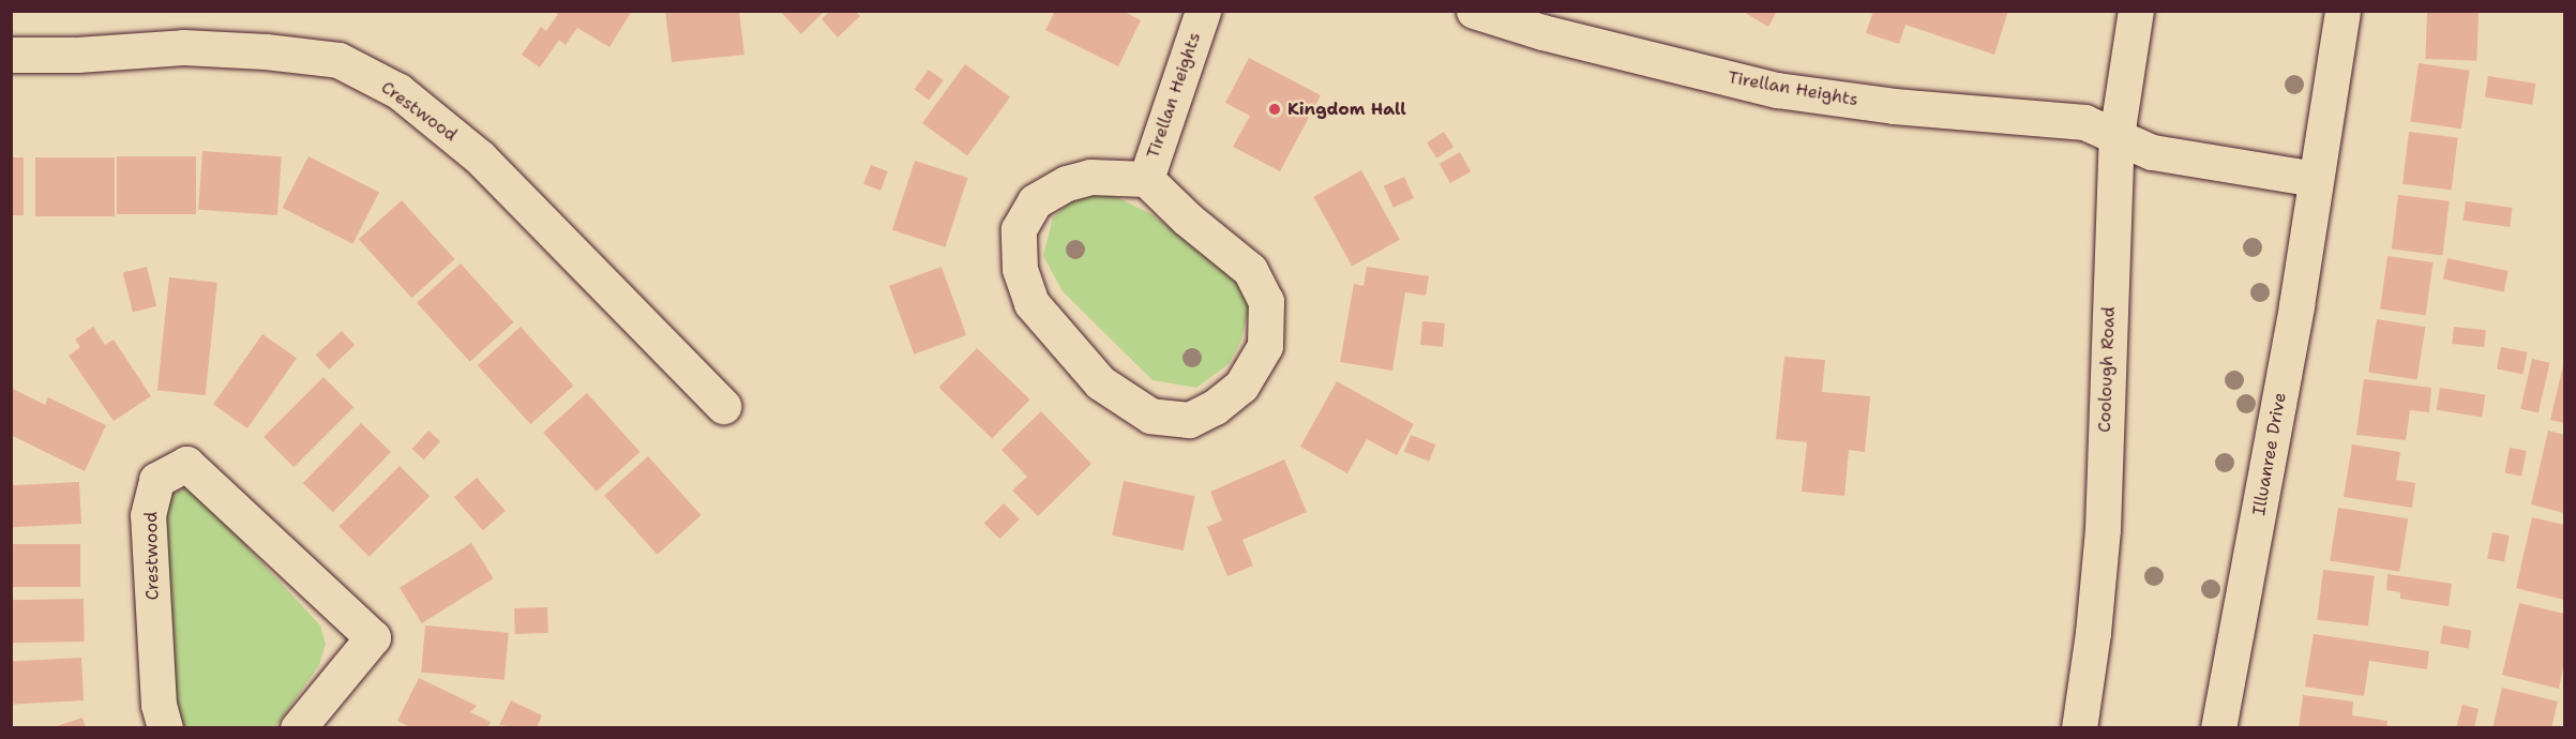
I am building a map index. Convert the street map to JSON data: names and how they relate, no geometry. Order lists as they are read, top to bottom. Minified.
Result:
{"streets":{"street":["Tirellan Heights","Crestwood","Coolough Road","Illuanree Drive"]},"crossings":[["Tirellan Heights","Coolough Road"]],"places":["Kingdom Hall"]}
